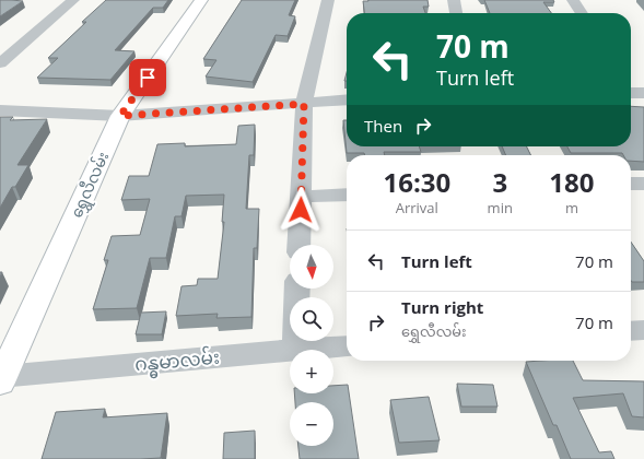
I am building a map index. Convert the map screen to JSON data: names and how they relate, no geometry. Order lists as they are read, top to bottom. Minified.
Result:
{"streets":{"street":["ရွှေလီလမ်း","ဂန္ဓမာလမ်း"]},"crossings":[["ရွှေလီလမ်း","ဂန္ဓမာလမ်း"]],"north":"bottom","page":{"turn":["70 m","Turn left"],"then":"Then","eta":["16:30","Arrival","3","min","180","m"],"list":[{"name":"Turn left","value":"70 m"},{"name":"Turn right","note":"ရွှေလီလမ်း","value":"70 m"}],"map_buttons":["+","−"]}}
